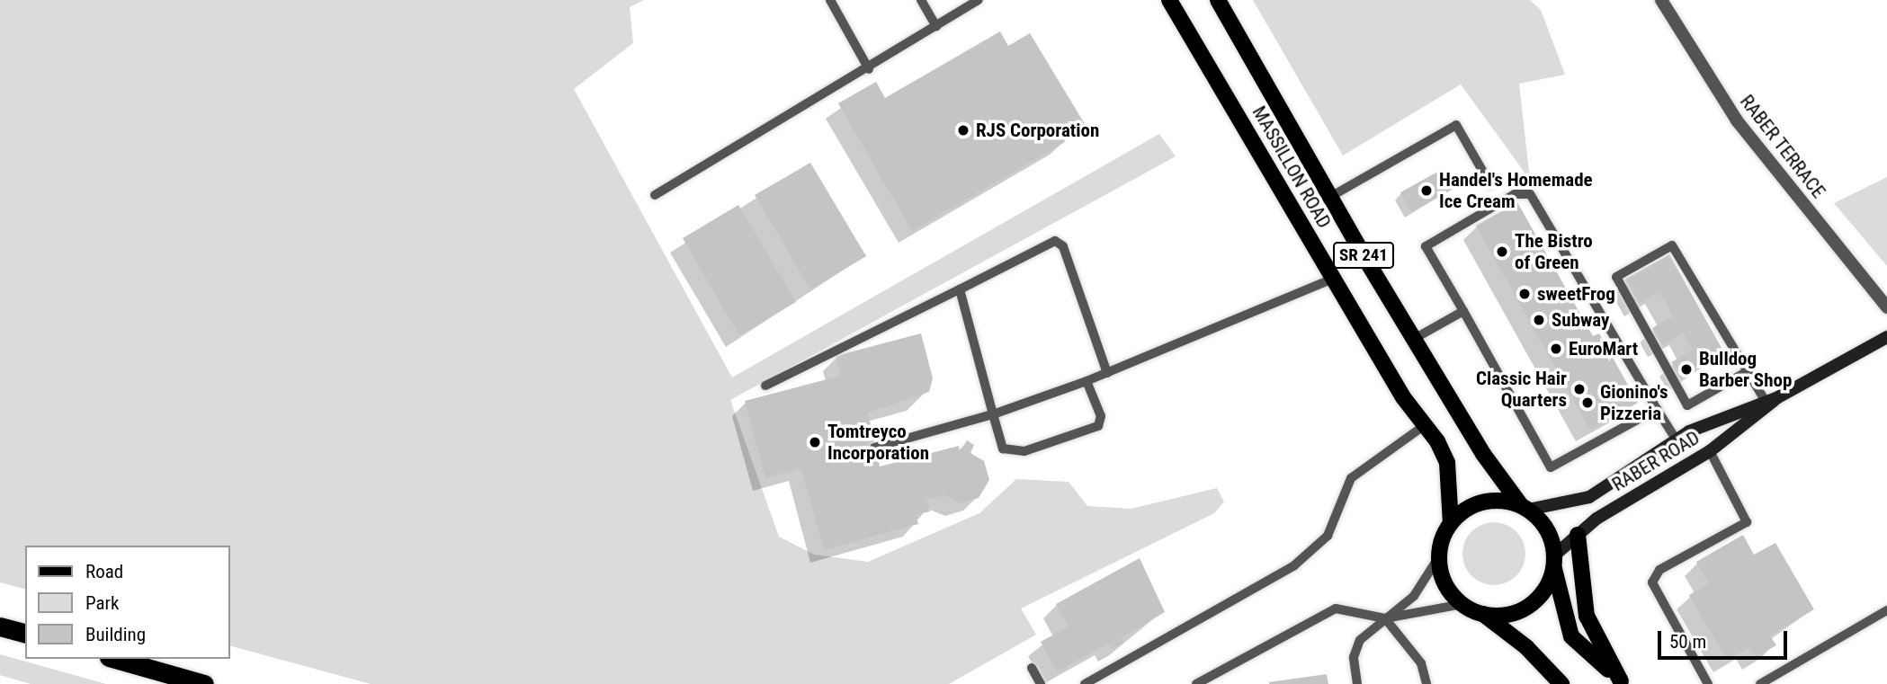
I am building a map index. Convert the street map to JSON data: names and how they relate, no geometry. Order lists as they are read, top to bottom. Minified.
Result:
{"streets":{"main road":["MASSILLON ROAD","SR 241"],"street":["RABER TERRACE","RABER ROAD"]},"crossings":[["MASSILLON ROAD","RABER ROAD"]],"places":["RJS Corporation","Handel's Homemade Ice Cream","The Bistro of Green","sweetFrog","Subway","EuroMart","Bulldog Barber Shop","Classic Hair Quarters","Gionino's Pizzeria","Tomtreyco Incorporation"],"legend":["Road","Park","Building"],"scale_bar":"50 m"}
